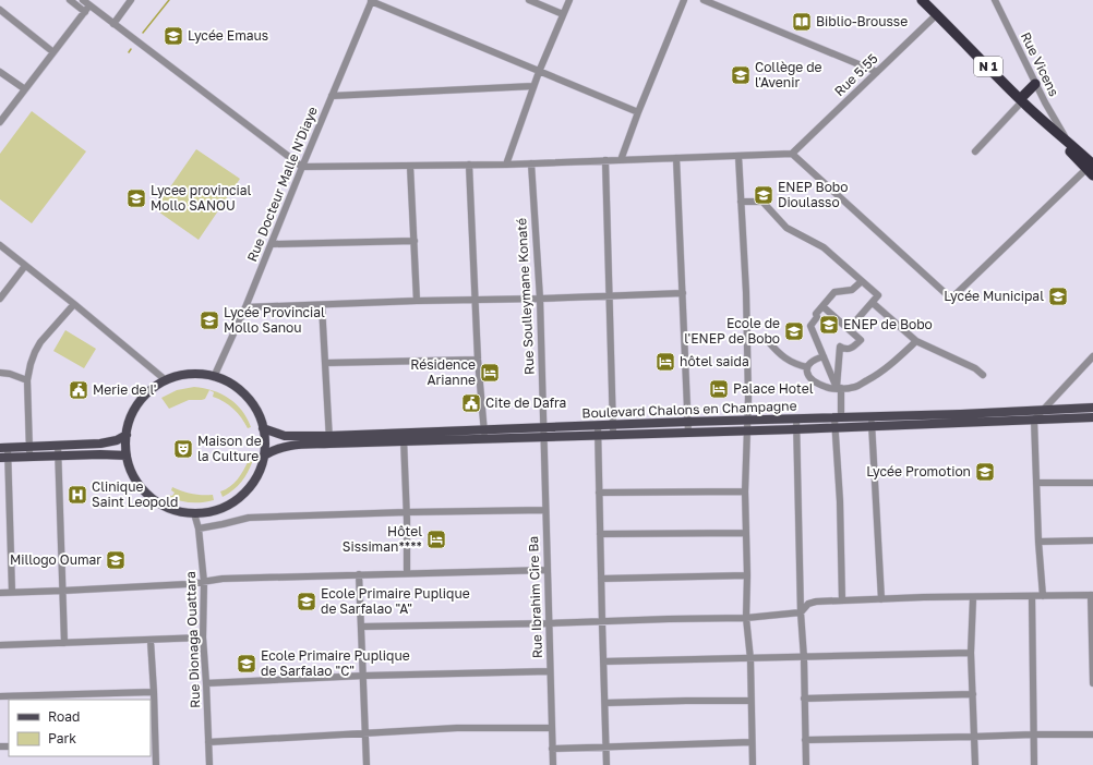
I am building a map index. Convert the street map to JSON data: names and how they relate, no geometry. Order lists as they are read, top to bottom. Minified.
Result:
{"streets":{"highway":["N 1"],"main road":["Boulevard Chalons en Champagne"],"street":["Rue Vicens","Rue 5.55","Rue Docteur Malle N'Diaye","Rue Soulleymane Konaté","Rue Ibrahim Cire Ba","Rue Dionaga Ouattara"]},"crossings":[["Rue Vicens","N 1"],["N 1","Rue 5.55"],["Rue Docteur Malle N'Diaye","Boulevard Chalons en Champagne"],["Rue Docteur Malle N'Diaye","Rue Dionaga Ouattara"],["Rue Soulleymane Konaté","Boulevard Chalons en Champagne"],["Rue Soulleymane Konaté","Rue Ibrahim Cire Ba"],["Boulevard Chalons en Champagne","Rue Ibrahim Cire Ba"],["Boulevard Chalons en Champagne","Rue Dionaga Ouattara"]],"places":{"library":["Biblio-Brousse"],"school or university":["Lycée Emaus","Collège de l'Avenir","ENEP Bobo Dioulasso","Lycee provincial Mollo SANOU","Lycée Municipal","Lycée Provincial Mollo Sanou","ENEP de Bobo","Ecole de l'ENEP de Bobo","Lycée Promotion","Millogo Oumar","Ecole Primaire Puplique de Sarfalao \"A\"","Ecole Primaire Puplique de Sarfalao \"C\""],"hotel":["hôtel saida","Résidence Arianne","Palace Hotel","Hôtel Sissiman****"],"public building":["Merie de l'","Cite de Dafra"],"theatre":["Maison de la Culture"],"hospital":["Clinique Saint Leopold"]},"legend":["Road","Park"]}
